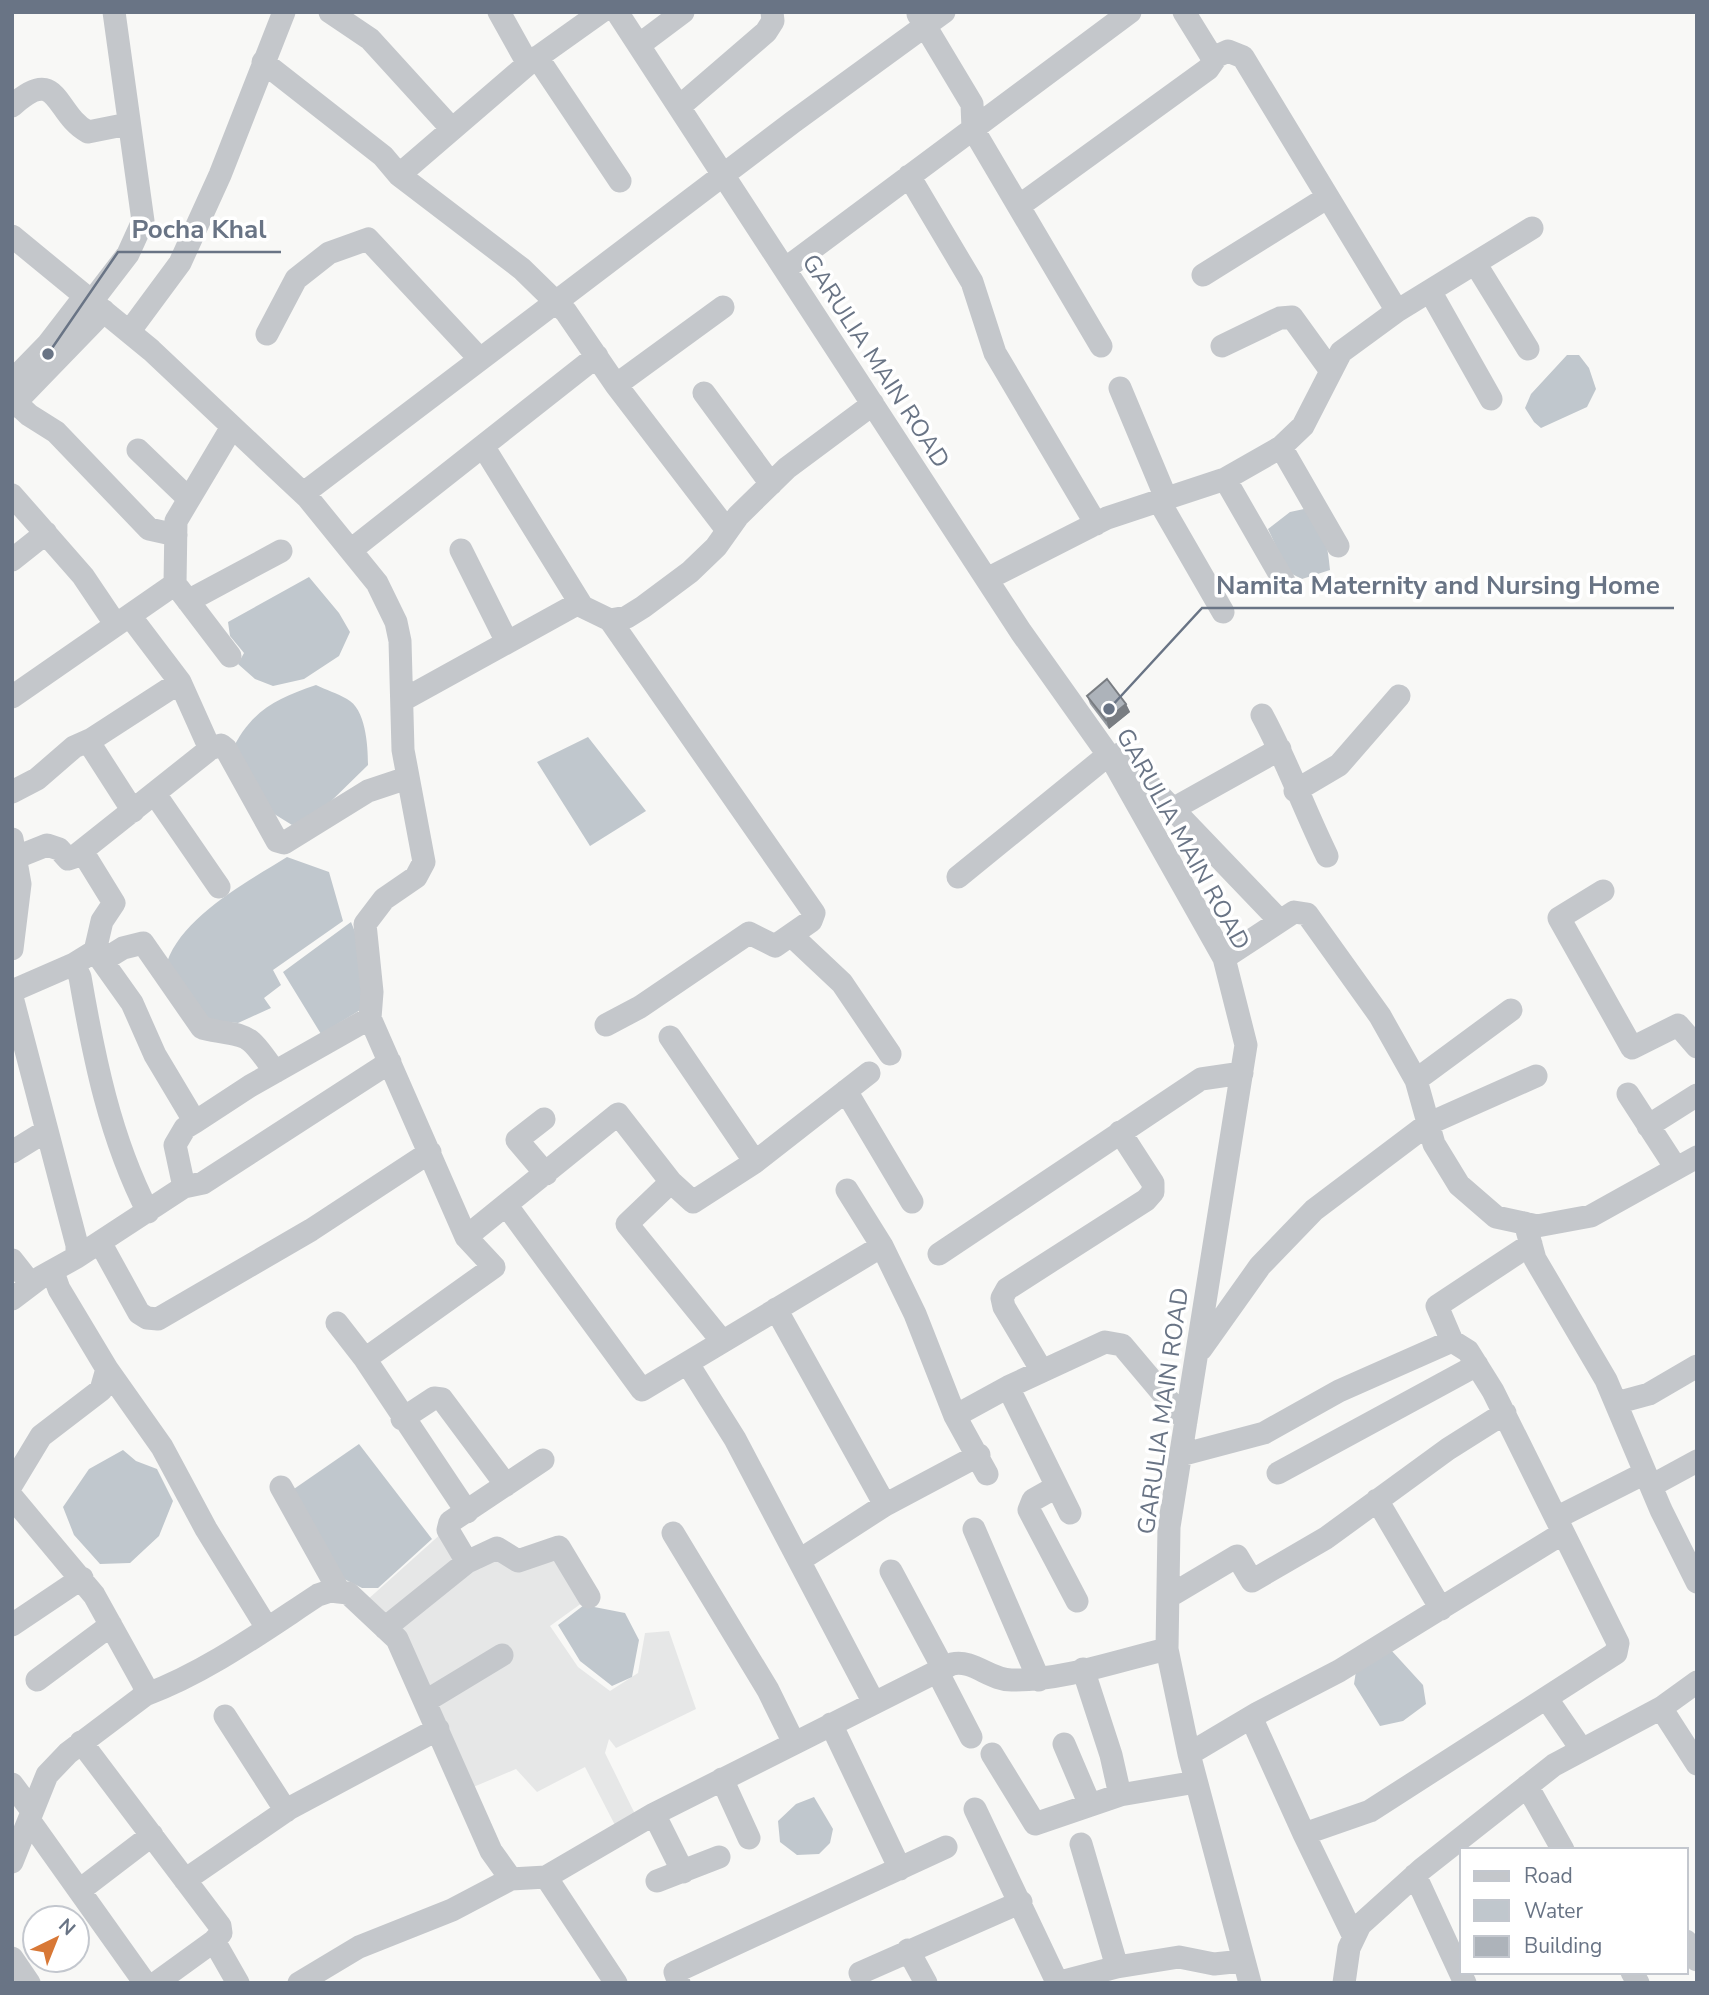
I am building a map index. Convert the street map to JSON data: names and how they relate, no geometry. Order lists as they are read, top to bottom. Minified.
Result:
{"streets":{"street":["GARULIA MAIN ROAD"]},"places":["Pocha Khal","Namita Maternity and Nursing Home"],"legend":["Road","Water","Building"],"north":"top right"}
